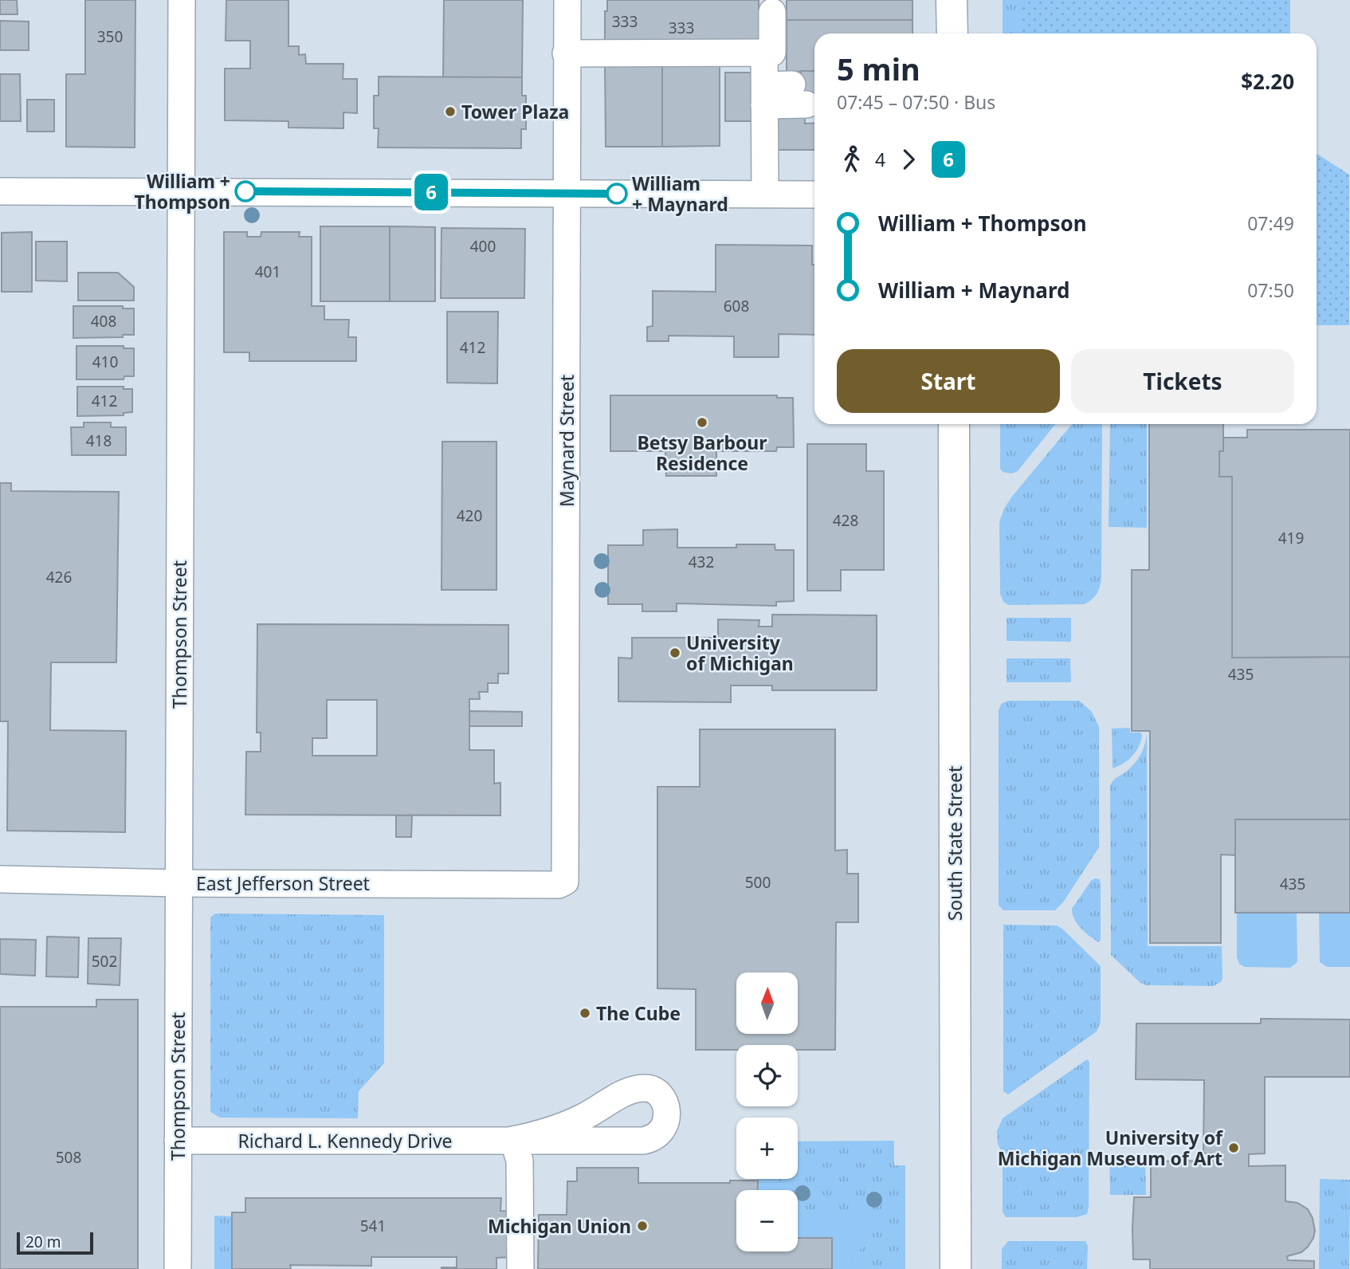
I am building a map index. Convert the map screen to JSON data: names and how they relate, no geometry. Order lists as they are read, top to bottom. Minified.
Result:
{"streets":{"main road":["South State Street"],"street":["Maynard Street","Thompson Street","East Jefferson Street","Richard L. Kennedy Drive"]},"crossings":[["Maynard Street","East Jefferson Street"],["Thompson Street","East Jefferson Street"],["Thompson Street","Richard L. Kennedy Drive"]],"places":["Tower Plaza","William + Thompson","William + Maynard","Betsy Barbour Residence","University of Michigan","The Cube","University of Michigan Museum of Art","Michigan Union"],"lines":["bus line 6"],"house_numbers":["333","333","350","400","401","608","408","412","410","412","418","420","428","419","432","426","435","500","435","502","508","541"],"scale_bar":"20 m","north":"top","page":{"on_map":"6","heading":["5 min","07:45 – 07:50 · Bus","$2.20"],"legs":["4","6"],"list":[{"name":"William + Thompson","value":"07:49"},{"name":"William + Maynard","value":"07:50"}],"buttons":["Start","Tickets"],"map_buttons":["+","−"],"scale":"20 m"}}
